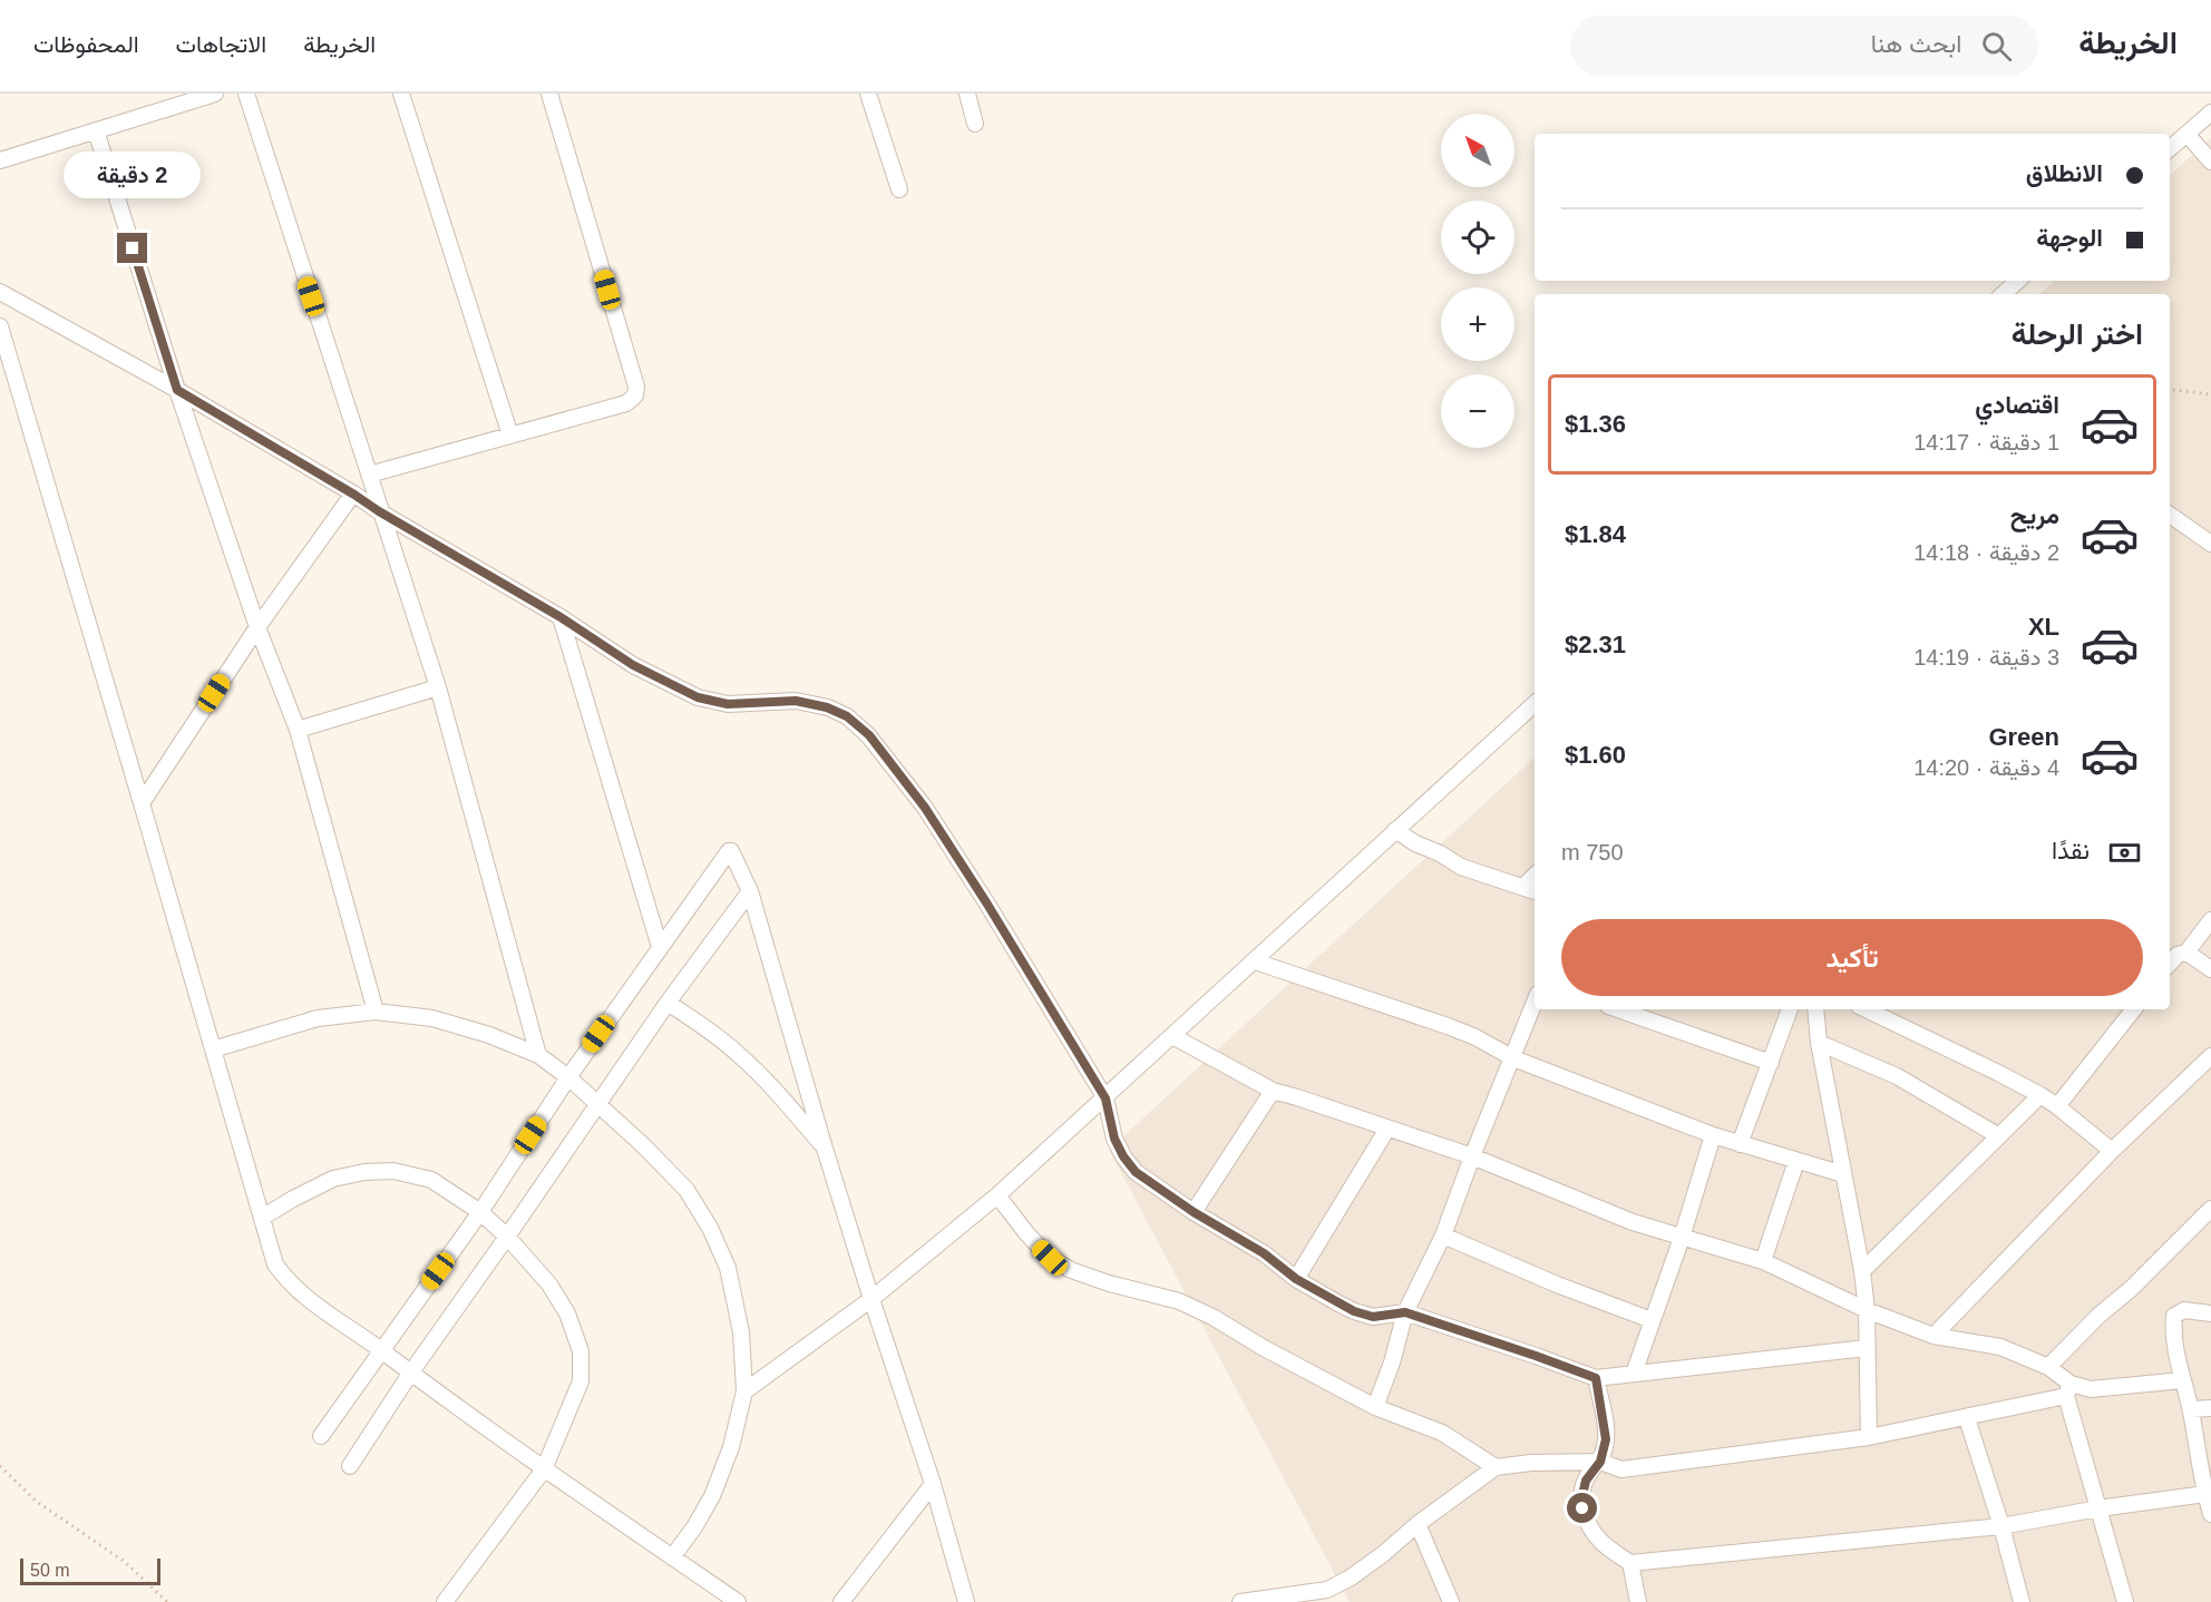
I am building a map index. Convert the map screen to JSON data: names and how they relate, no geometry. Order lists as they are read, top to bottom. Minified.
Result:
{"scale_bar":"50 m","north":"top left","page":{"header":"الخريطة","search":"ابحث هنا","nav":["الخريطة","الاتجاهات","المحفوظات"],"map_buttons":["+","−"],"banner":["الانطلاق","الوجهة"],"bubble":"2 دقيقة","heading":"اختر الرحلة","list":[{"name":"اقتصادي","note":"1 دقيقة · 14:17","value":"$1.36"},{"name":"مريح","note":"2 دقيقة · 14:18","value":"$1.84"},{"name":"XL","note":"3 دقيقة · 14:19","value":"$2.31"},{"name":"Green","note":"4 دقيقة · 14:20","value":"$1.60"}],"pay":["نقدًا","750 m"],"buttons":"تأكيد","scale":"50 m"}}
